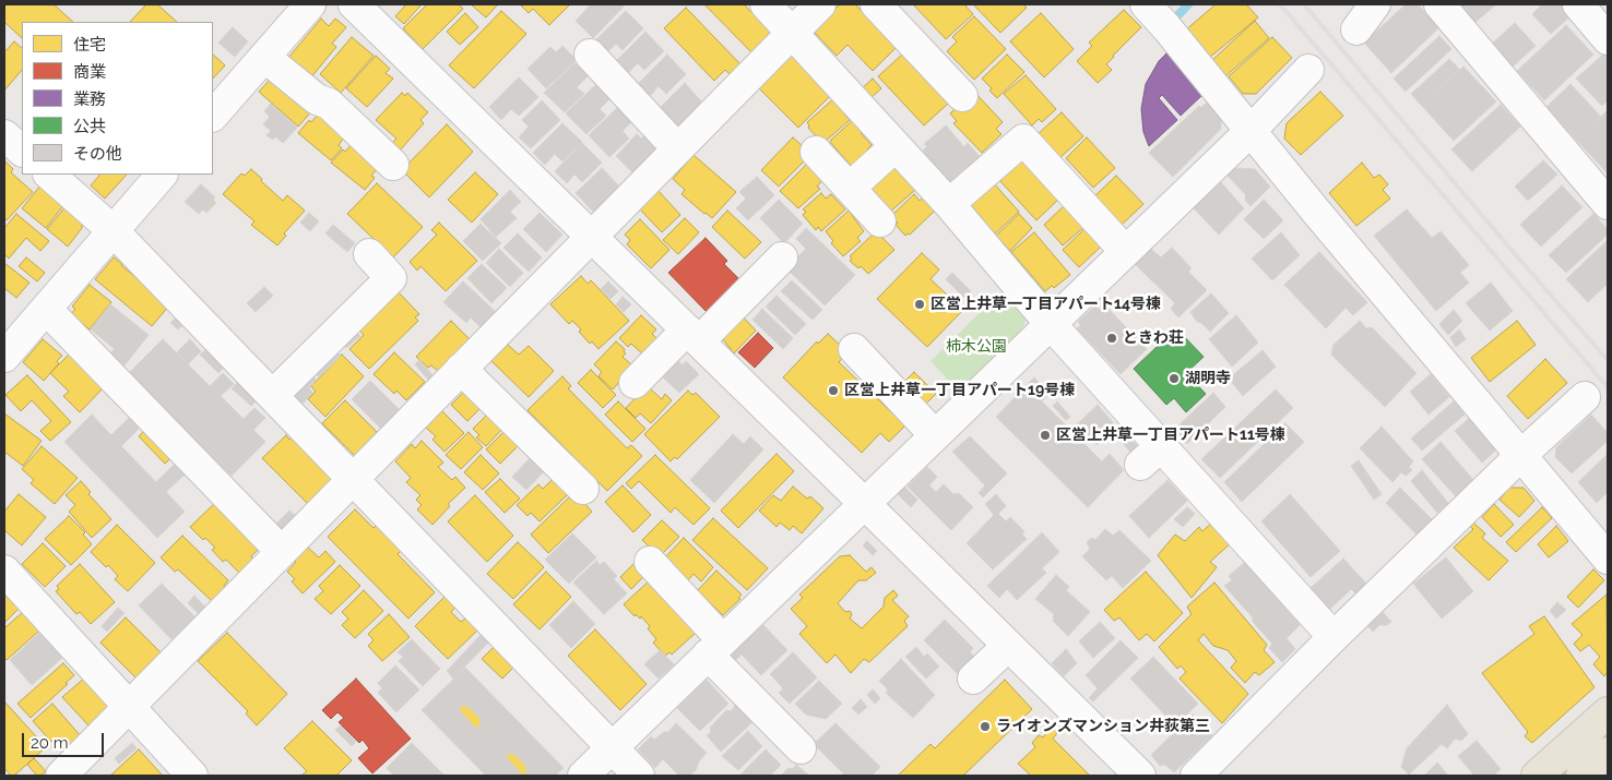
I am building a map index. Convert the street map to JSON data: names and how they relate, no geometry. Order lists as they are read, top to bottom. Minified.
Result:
{"parks":["柿木公園"],"places":["区営上井草一丁目アパート14号棟","ときわ荘","湖明寺","区営上井草一丁目アパート19号棟","区営上井草一丁目アパート11号棟","ライオンズマンション井荻第三"],"legend":["住宅","商業","業務","公共","その他"],"scale_bar":"20 m"}
